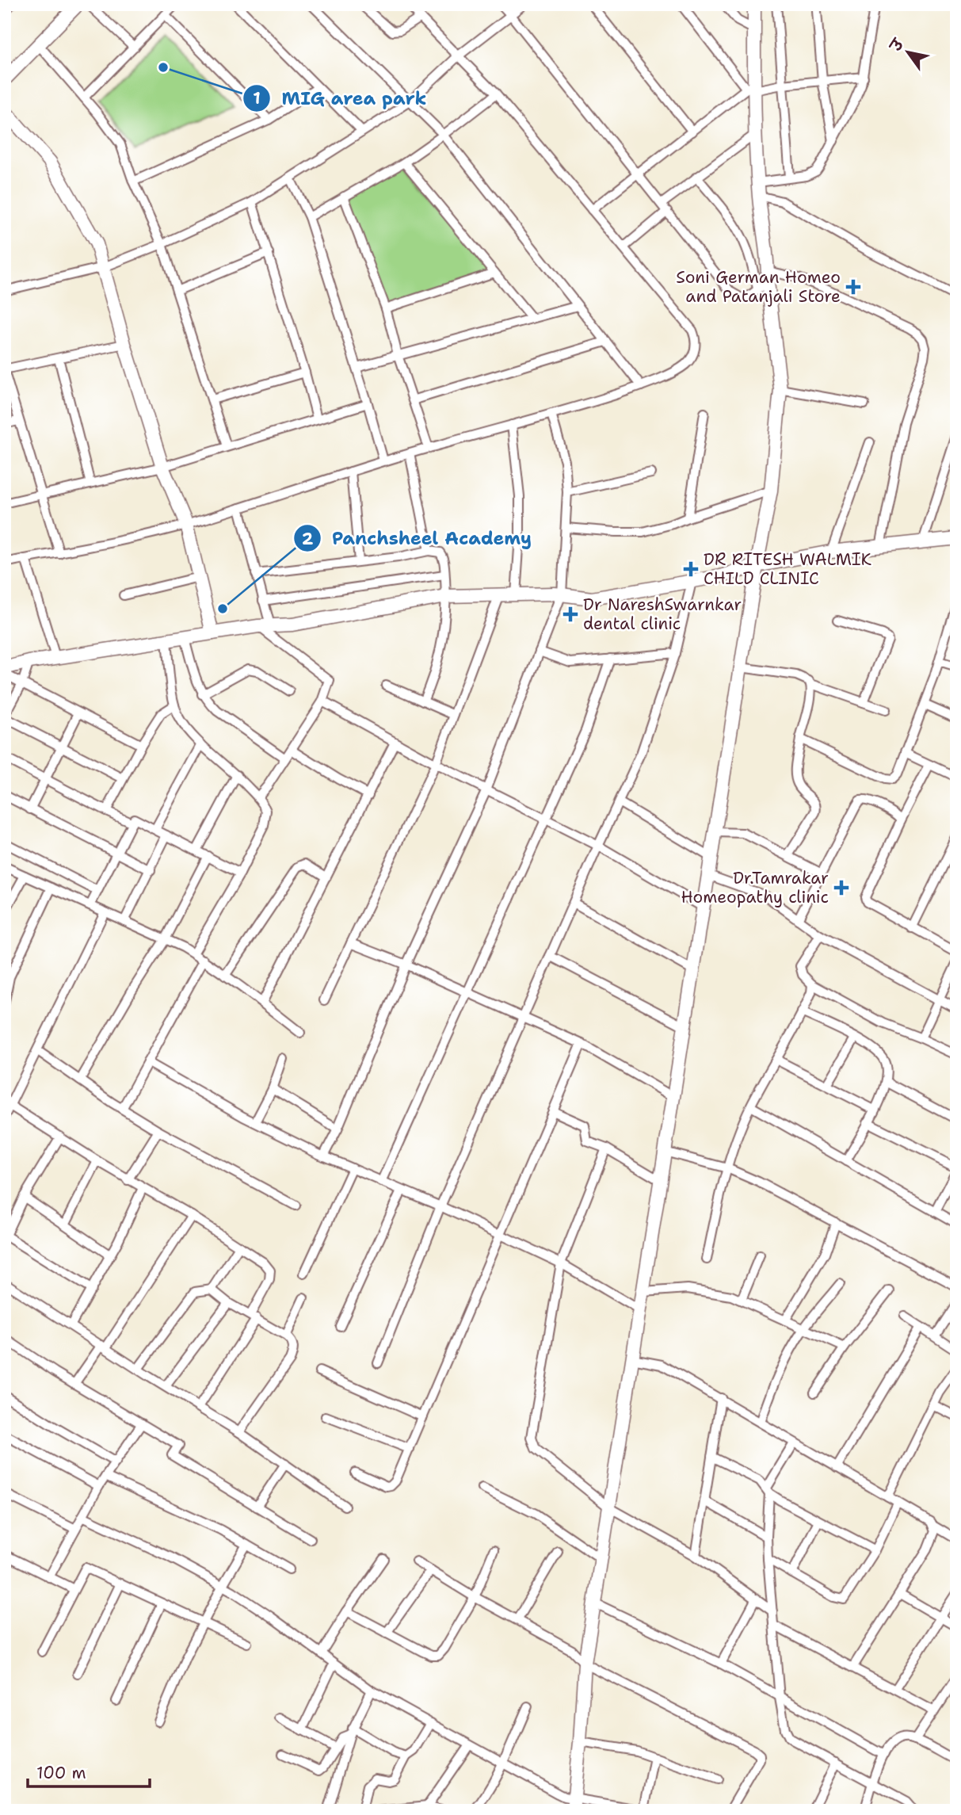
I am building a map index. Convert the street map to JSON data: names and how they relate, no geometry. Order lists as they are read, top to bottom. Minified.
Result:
{"places":{"other":["MIG area park","Panchsheel Academy"],"health":["Soni German Homeo and Patanjali Store","DR RITESH WALMIK CHILD CLINIC","Dr NareshSwarnkar dental clinic","Dr.Tamrakar Homeopathy clinic"]},"scale_bar":"100 m","north":"top left"}
